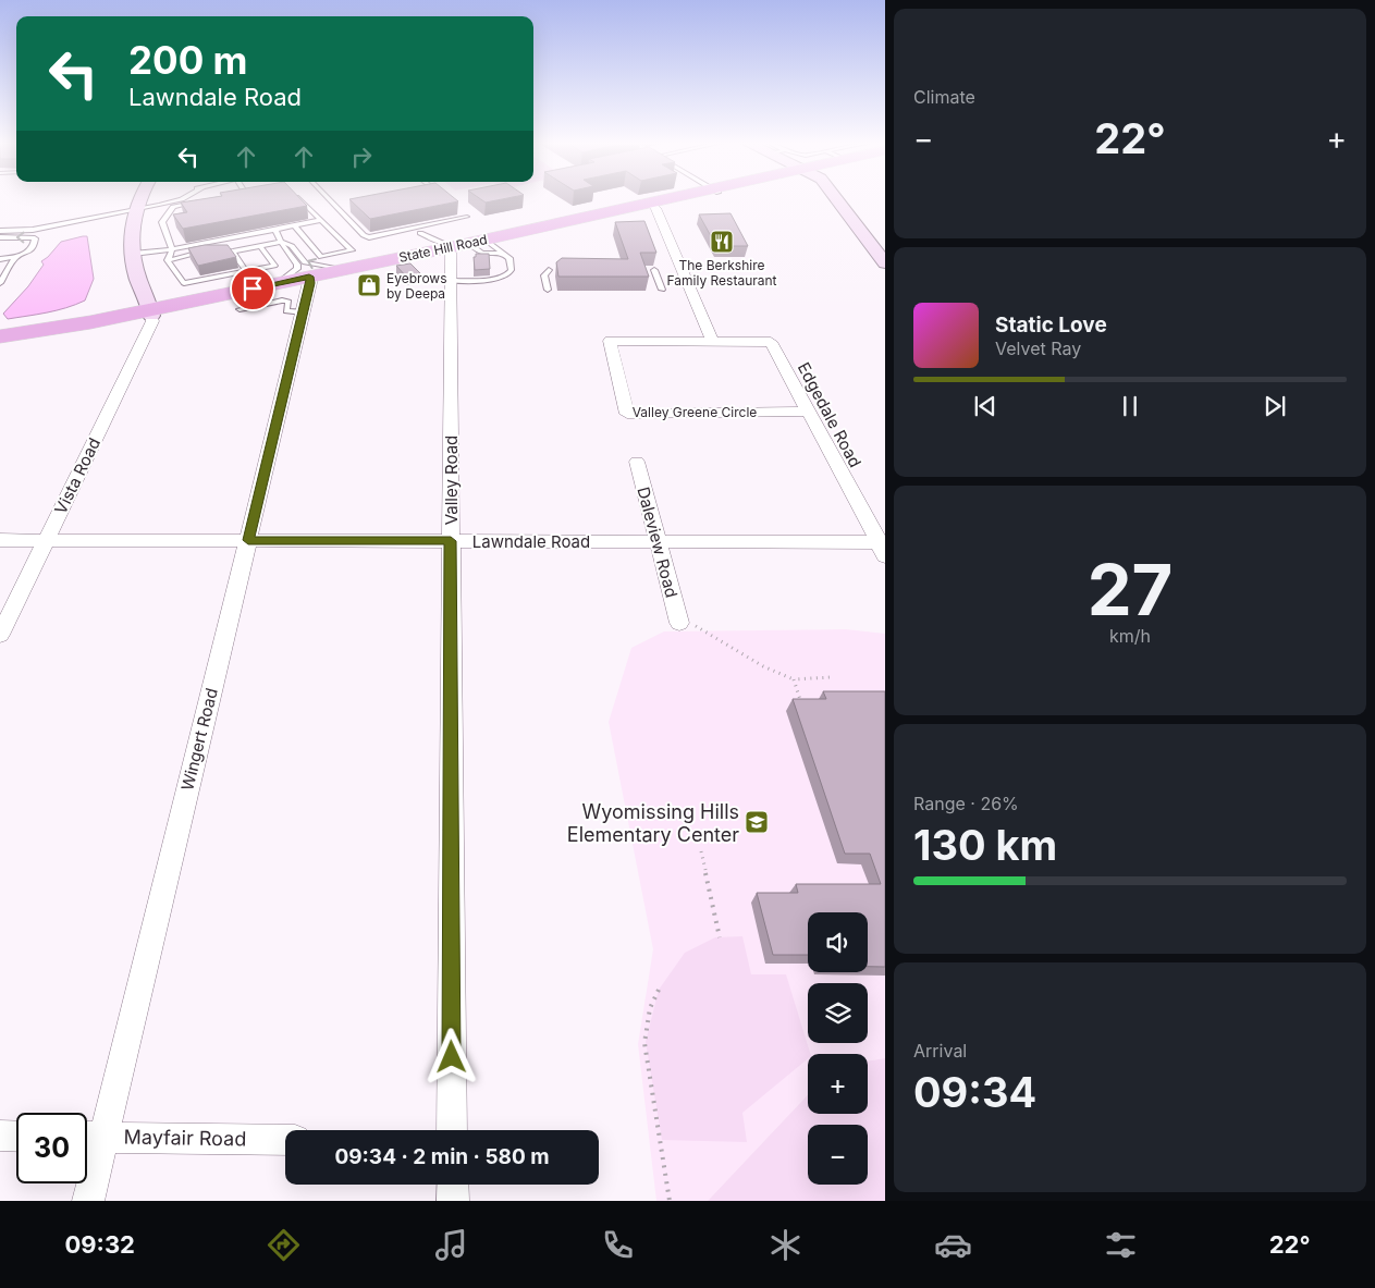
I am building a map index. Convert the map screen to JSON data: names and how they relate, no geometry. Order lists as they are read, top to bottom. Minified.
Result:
{"streets":{"main road":["State Hill Road"],"street":["Valley Greene Circle","Edgedale Road","Vista Road","Valley Road","Lawndale Road","Daleview Road","Wingert Road","Mayfair Road"]},"crossings":[["State Hill Road","Vista Road"],["State Hill Road","Valley Road"],["State Hill Road","Wingert Road"],["Valley Greene Circle","Edgedale Road"],["Edgedale Road","Lawndale Road"],["Vista Road","Lawndale Road"],["Valley Road","Lawndale Road"],["Lawndale Road","Daleview Road"],["Lawndale Road","Wingert Road"],["Wingert Road","Mayfair Road"]],"places":{"restaurant":["The Berkshire Family Restaurant"],"shop":["Eyebrows by Deepa"],"school or university":["Wyomissing Hills Elementary Center"]},"page":{"tile":["Climate",["27","km/h"],["Range · 26%","130 km"],["Arrival","09:34"]],"turn":["200 m","Lawndale Road"],"heat":["−","22°","+"],"song":["Static Love","Velvet Ray"],"map_buttons":["+","−"],"limit":"30","trip":"09:34 · 2 min · 580 m","tabs":["09:32","22°"]}}
